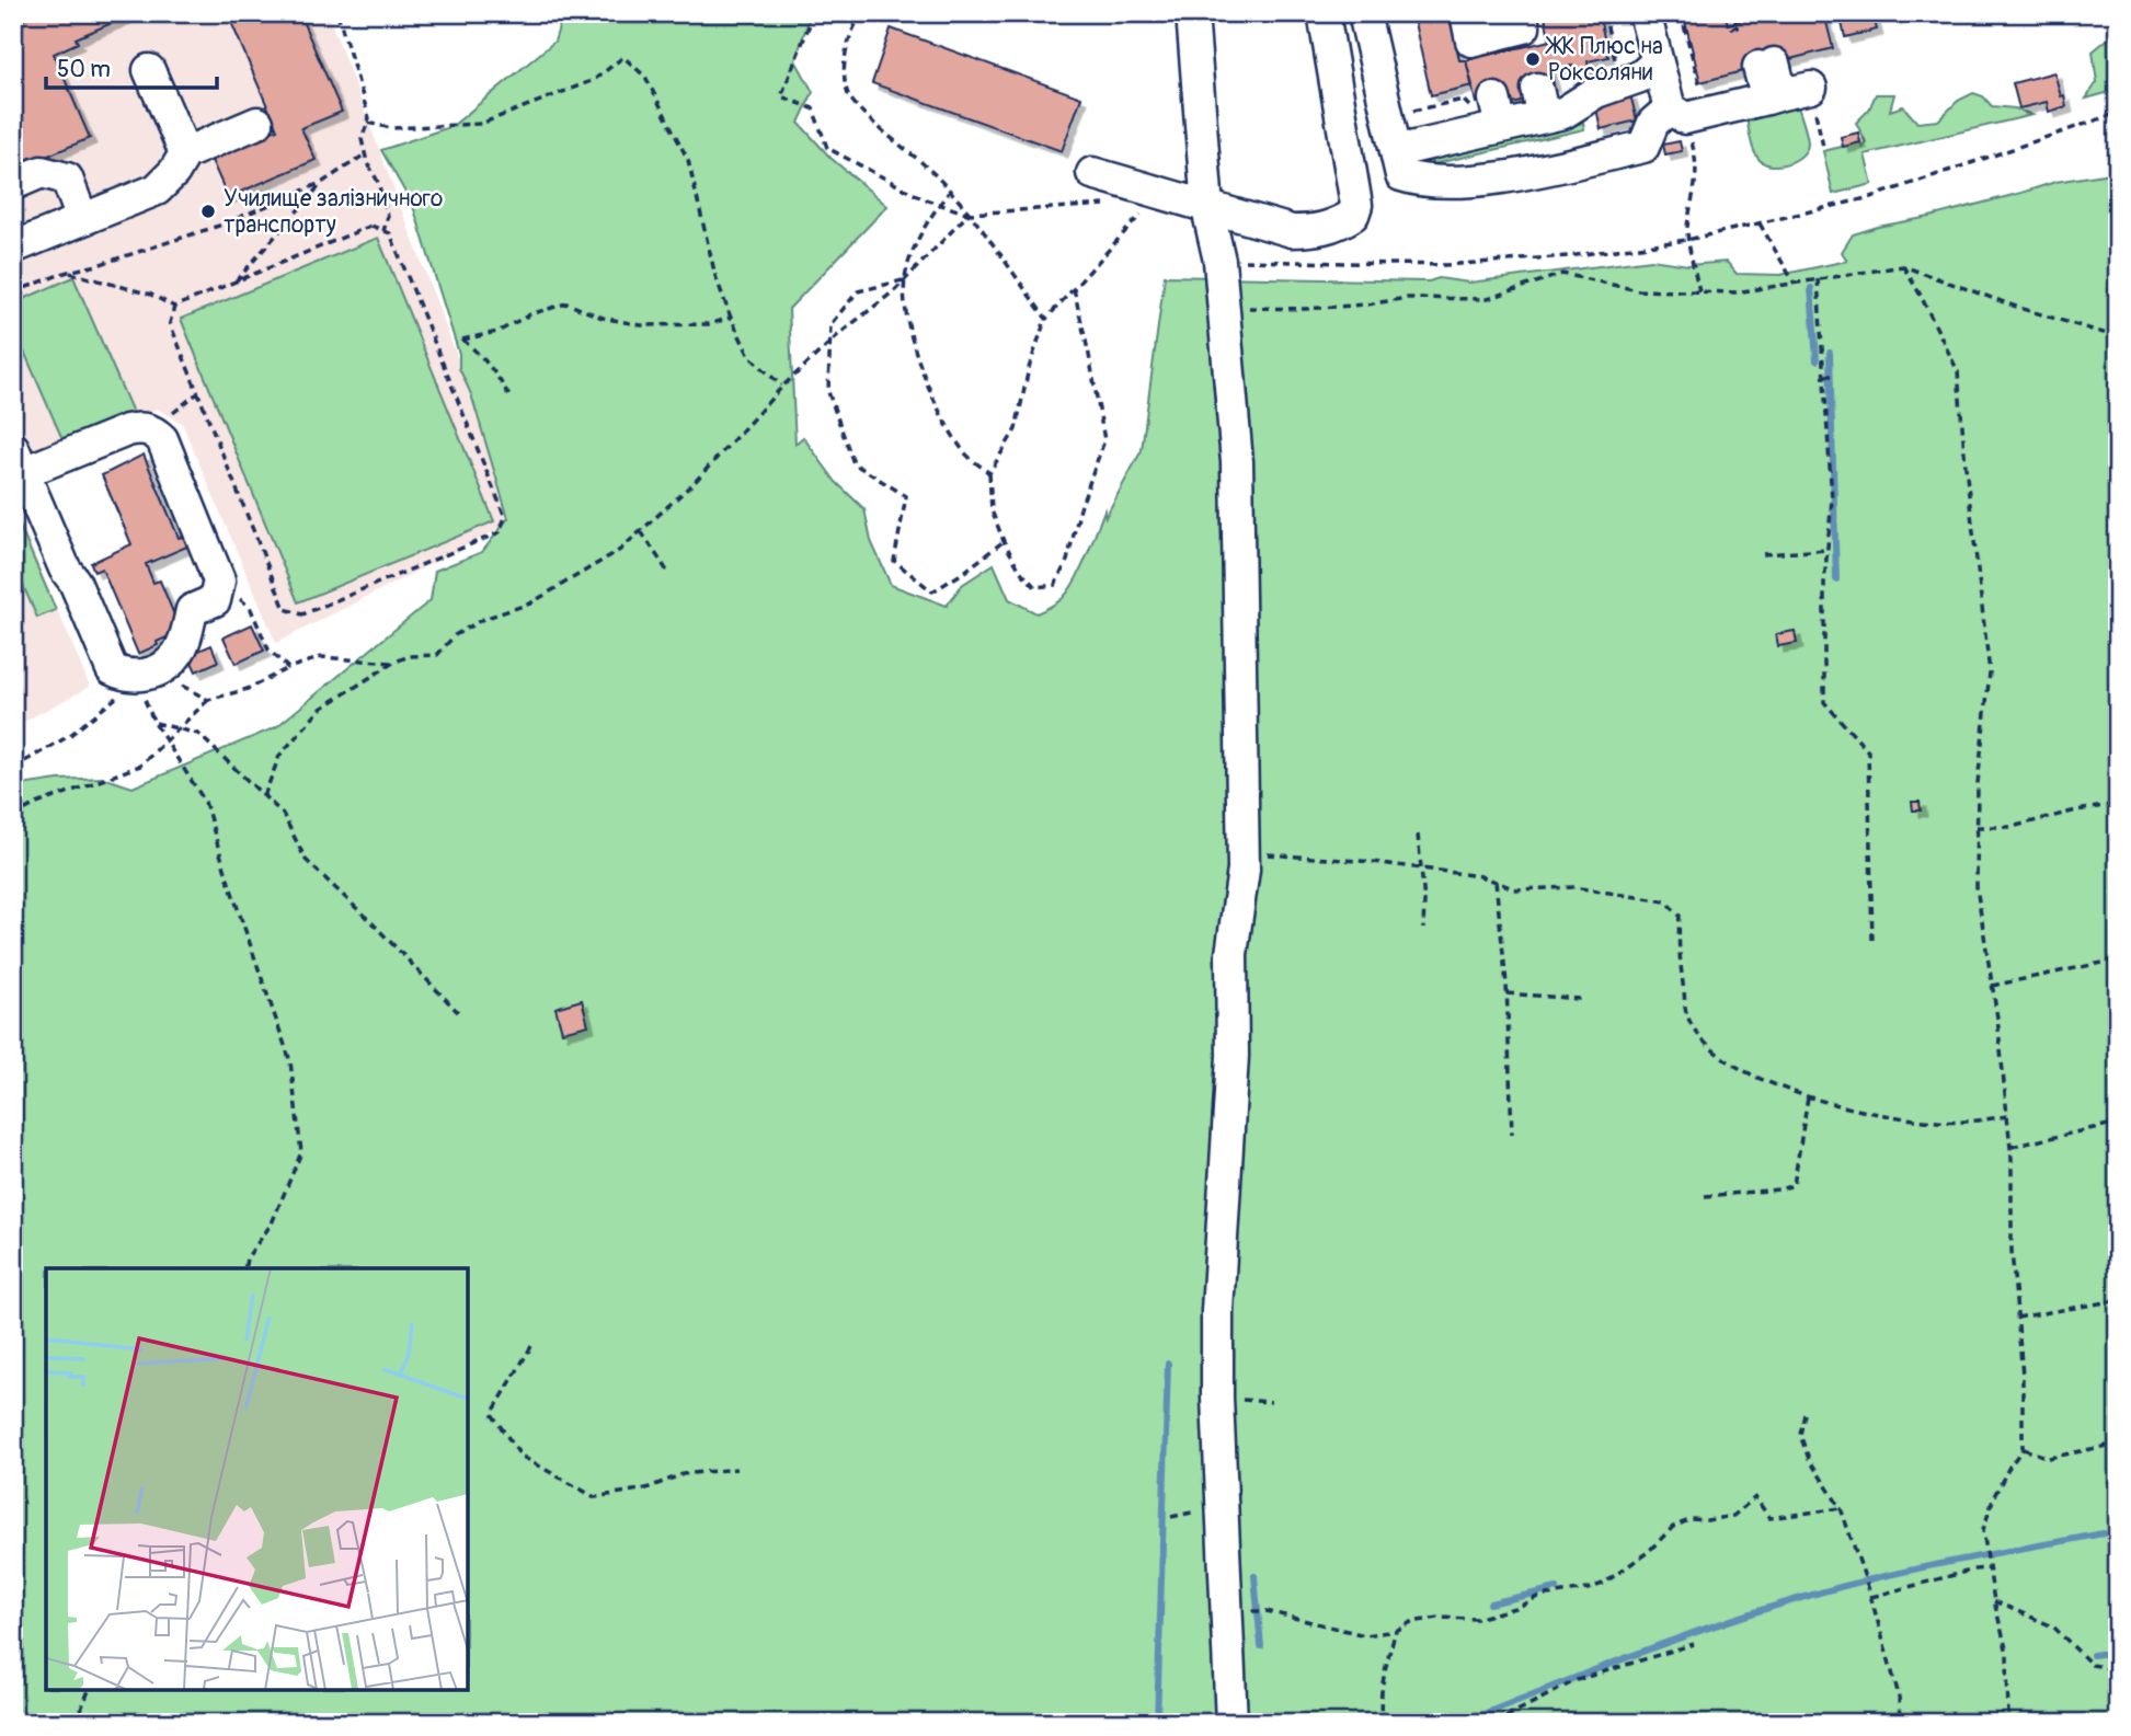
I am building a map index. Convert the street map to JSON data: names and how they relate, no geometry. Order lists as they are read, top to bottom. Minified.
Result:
{"places":["ЖК Плюс на Роксоляни","Училище залізничного транспорту"],"scale_bar":"50 m"}
